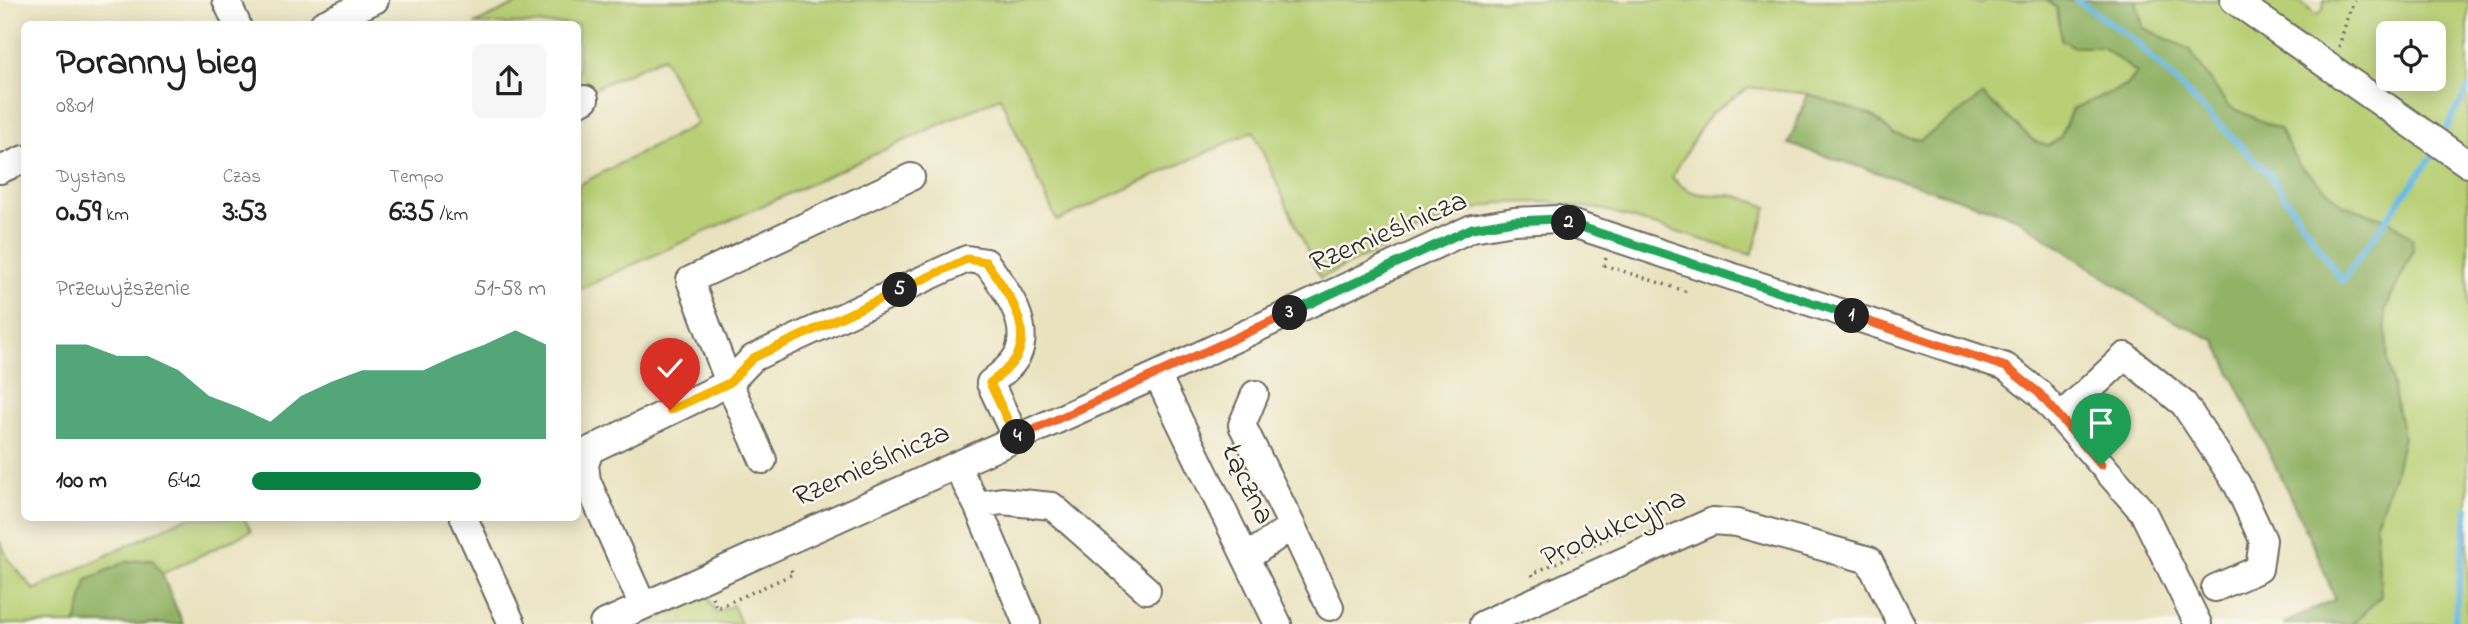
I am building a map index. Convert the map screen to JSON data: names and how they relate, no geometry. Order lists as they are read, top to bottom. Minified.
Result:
{"streets":{"street":["Rzemieślnicza","Łączna","Produkcyjna"]},"crossings":[["Rzemieślnicza","Łączna"]],"page":{"heading":["Poranny bieg","08:01"],"stats":[["Dystans","0.59 km"],["Czas","3:53"],["Tempo","6:35 /km"]],"pins":["2","5","3","1","4"],"chart":["Przewyższenie","51–58 m"],"list":[{"name":"100 m","note":"6:42"}]}}
